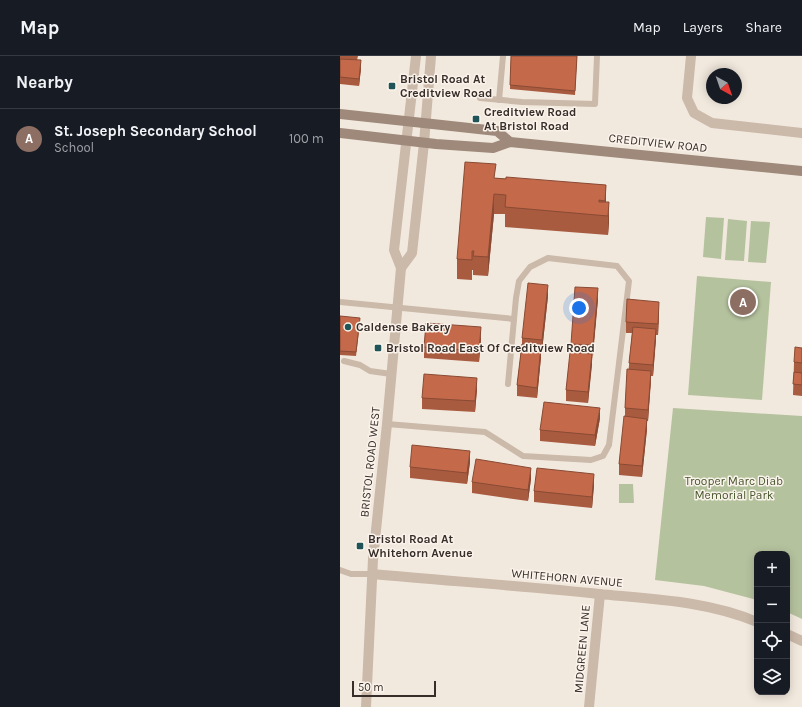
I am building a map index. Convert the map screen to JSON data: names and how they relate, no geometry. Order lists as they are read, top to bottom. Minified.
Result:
{"streets":{"main road":["CREDITVIEW ROAD"],"street":["BRISTOL ROAD WEST","WHITEHORN AVENUE","MIDGREEN LANE"]},"crossings":[["CREDITVIEW ROAD","BRISTOL ROAD WEST"],["BRISTOL ROAD WEST","WHITEHORN AVENUE"],["WHITEHORN AVENUE","MIDGREEN LANE"]],"parks":["Trooper Marc Diab Memorial Park"],"places":{"transit":["Bristol Road At Creditview Road","Creditview Road At Bristol Road","Bristol Road East Of Creditview Road","Bristol Road At Whitehorn Avenue"],"other":["Caldense Bakery"]},"scale_bar":"50 m","north":"bottom right","page":{"header":"Map","nav":["Map","Layers","Share"],"heading":"Nearby","list":[{"mark":"A","name":"St. Joseph Secondary School","note":"School","value":"100 m"}],"pins":"A","map_buttons":["+","−"],"scale":"50 m"}}
